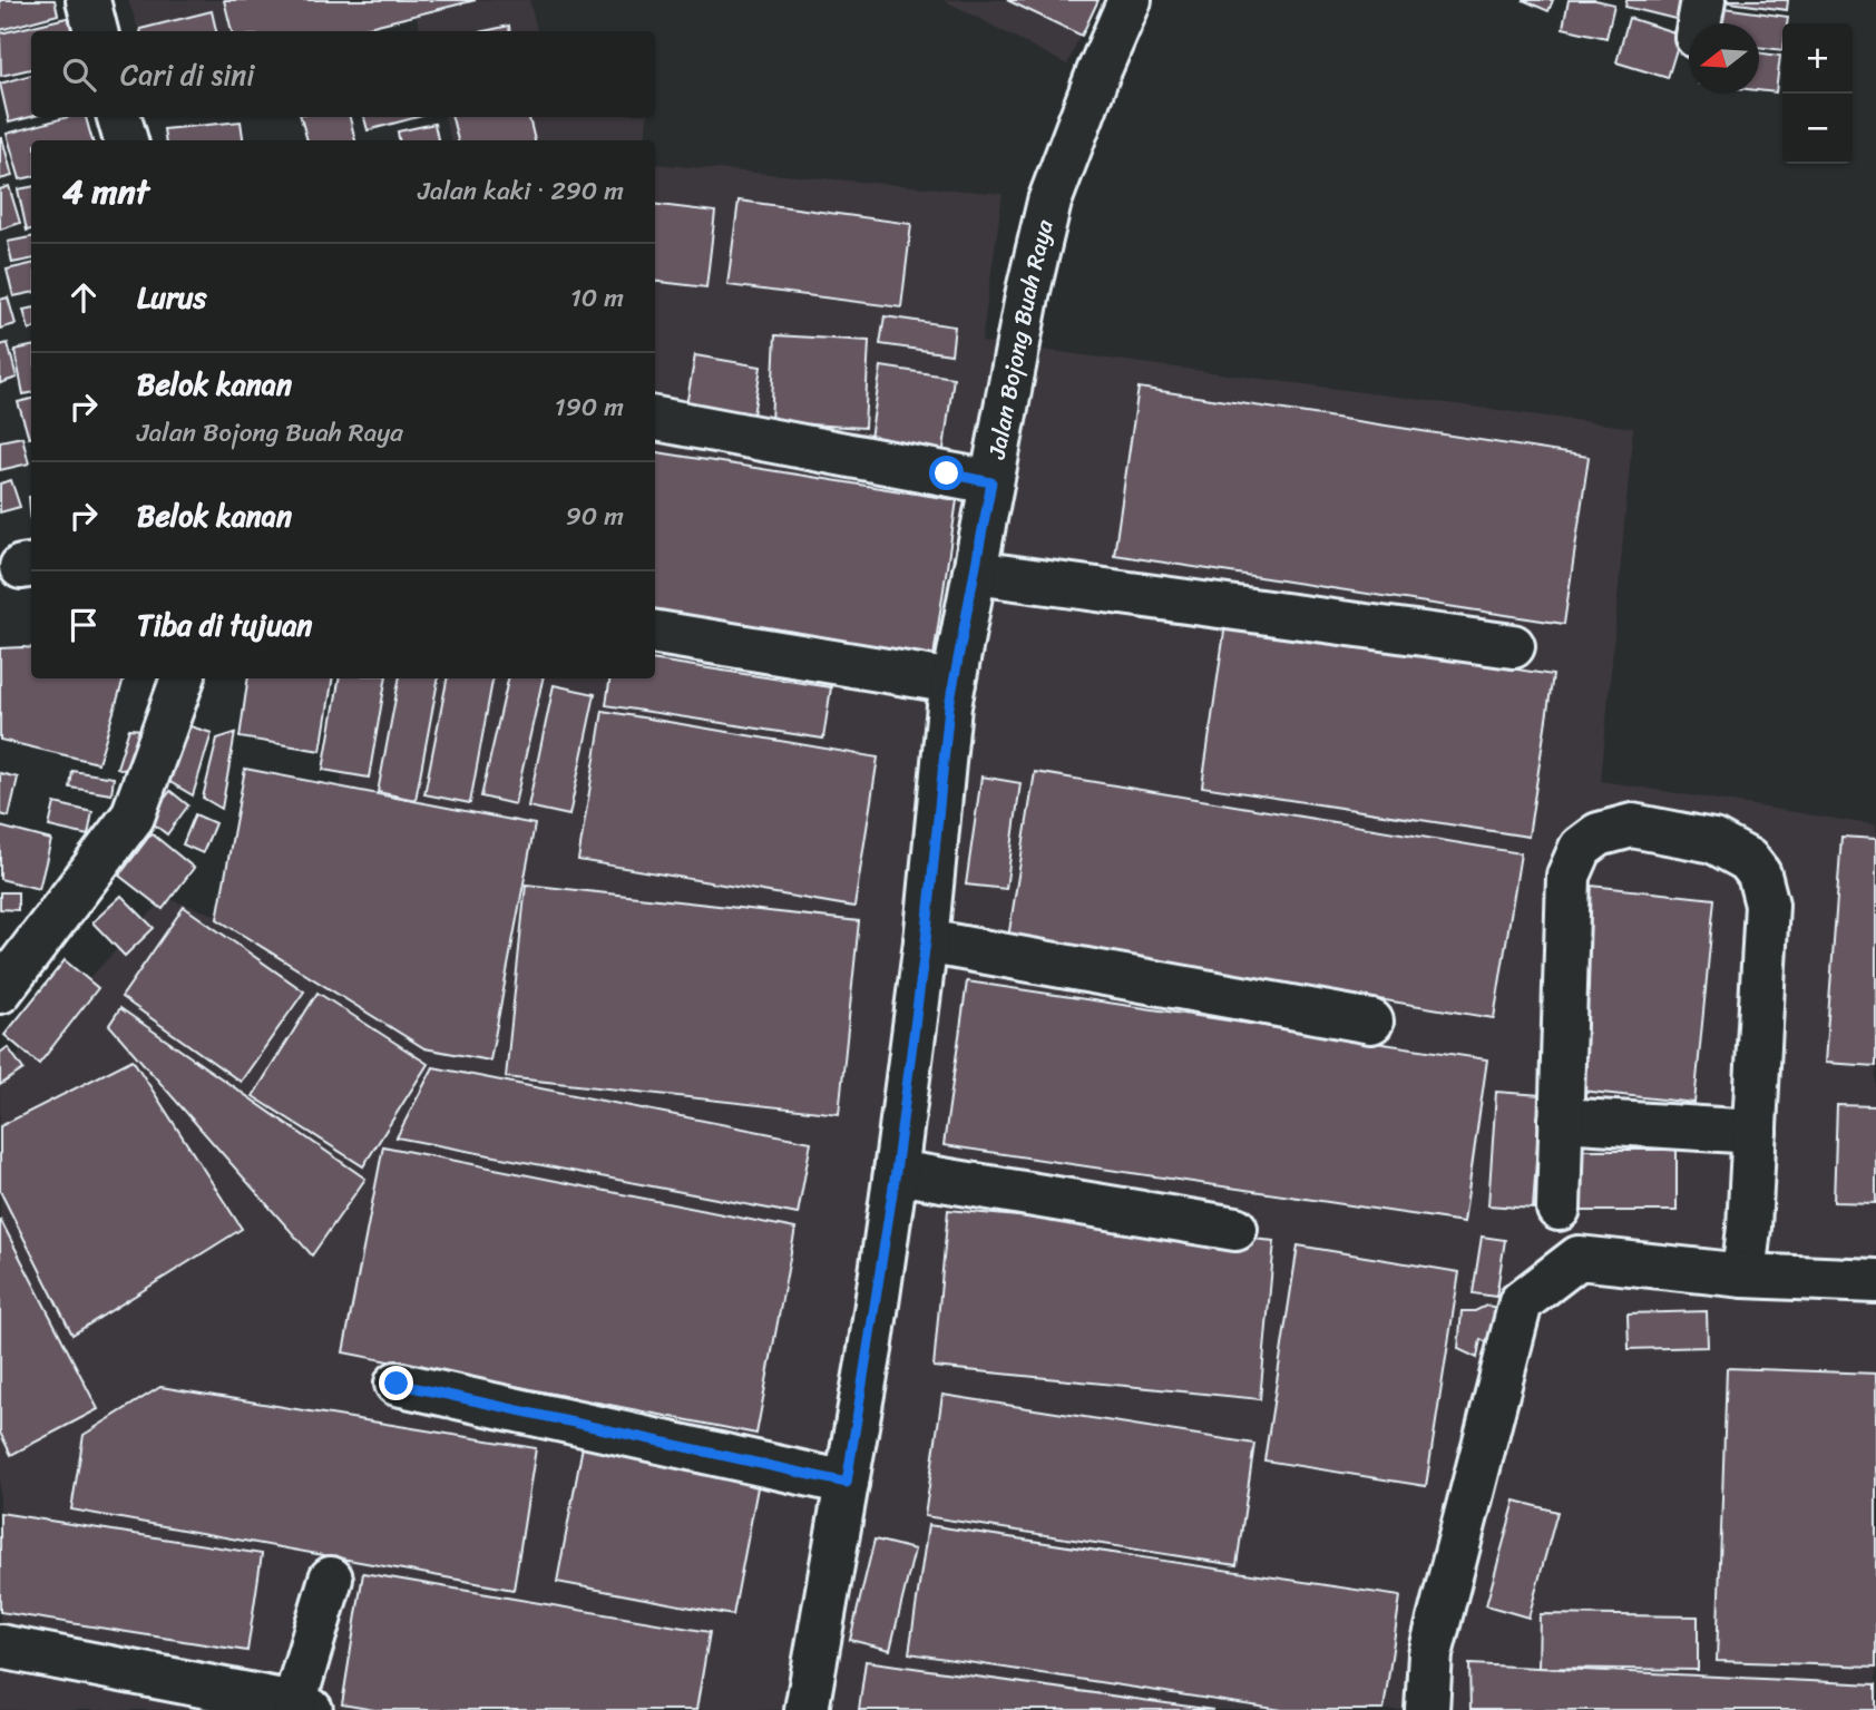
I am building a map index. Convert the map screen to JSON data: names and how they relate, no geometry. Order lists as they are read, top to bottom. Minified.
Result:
{"streets":{"street":["Jalan Bojong Buah Raya"]},"north":"left","page":{"map_buttons":["+","−"],"search":"Cari di sini","heading":["4 mnt","Jalan kaki · 290 m"],"list":[["Lurus","10 m"],["Belok kanan","Jalan Bojong Buah Raya","190 m"],["Belok kanan","90 m"],"Tiba di tujuan"]}}
